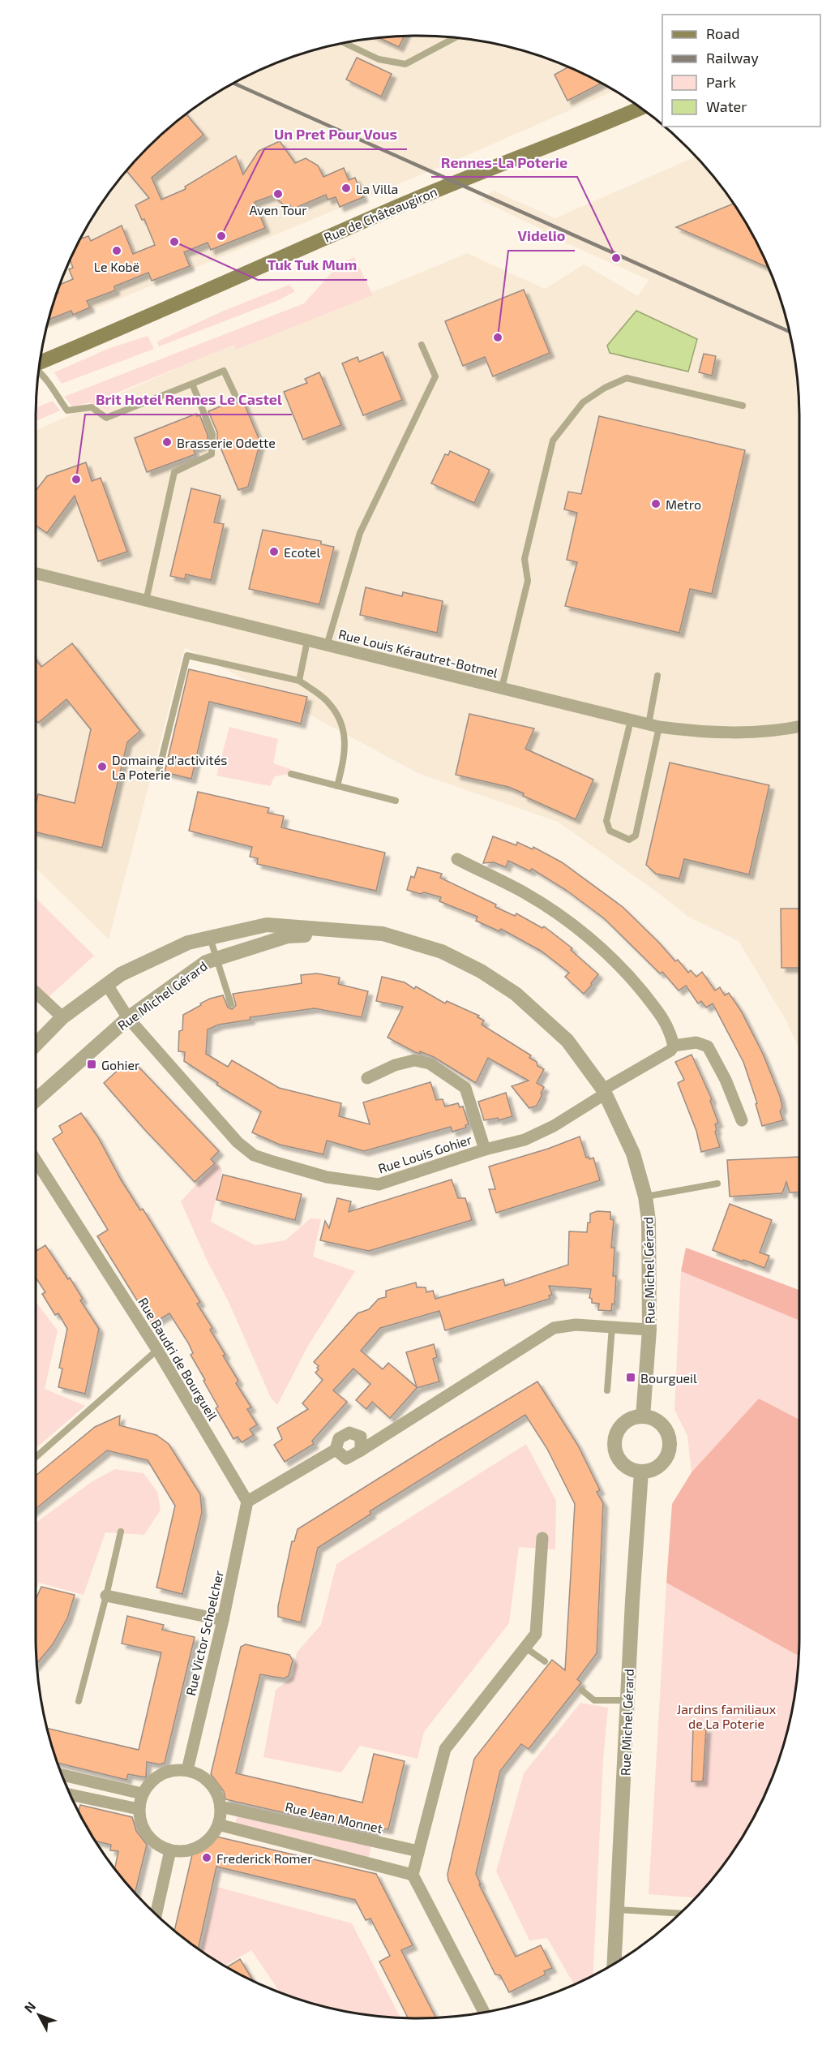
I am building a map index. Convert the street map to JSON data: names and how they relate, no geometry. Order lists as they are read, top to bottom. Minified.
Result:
{"streets":{"main road":["Rue de Châteaugiron"],"street":["Rue Louis Kérautret-Botmel","Rue Michel Gérard","Rue Louis Gohier","Rue Baudri de Bourgueil","Rue Victor Schoelcher","Rue Jean Monnet"]},"crossings":[["Rue Michel Gérard","Rue Louis Gohier"],["Rue Baudri de Bourgueil","Rue Victor Schoelcher"],["Rue Victor Schoelcher","Rue Jean Monnet"]],"parks":["Jardins familiaux de La Poterie"],"places":{"other":["La Villa","Aven Tour","Un Pret Pour Vous","Tuk Tuk Mum","Le Kobë","Rennes-La Poterie","Videlio","Brasserie Odette","Brit Hotel Rennes Le Castel","Metro","Ecotel","Domaine d'activités La Poterie","Frederick Romer"],"transit":["Gohier","Bourgueil"]},"legend":["Road","Railway","Park","Water"],"north":"top left"}
